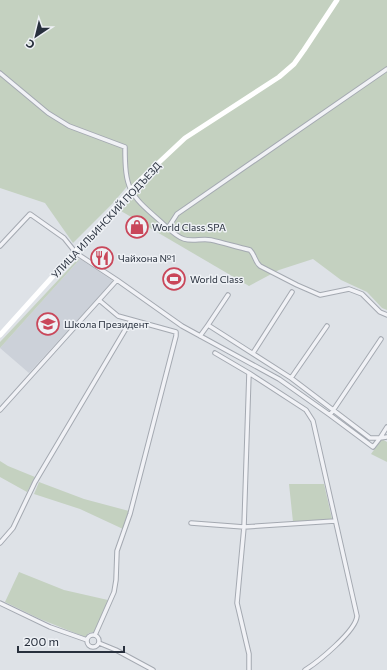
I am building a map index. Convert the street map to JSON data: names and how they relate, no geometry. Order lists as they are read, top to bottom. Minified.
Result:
{"streets":{"main road":["УЛИЦА ИЛЬИНСКИЙ ПОДЪЕЗД"]},"places":{"shop":["World Class SPA"],"restaurant":["Чайхона №1"],"sports":["World Class"],"school or university":["Школа Президент"]},"scale_bar":"200 m","north":"bottom left"}
